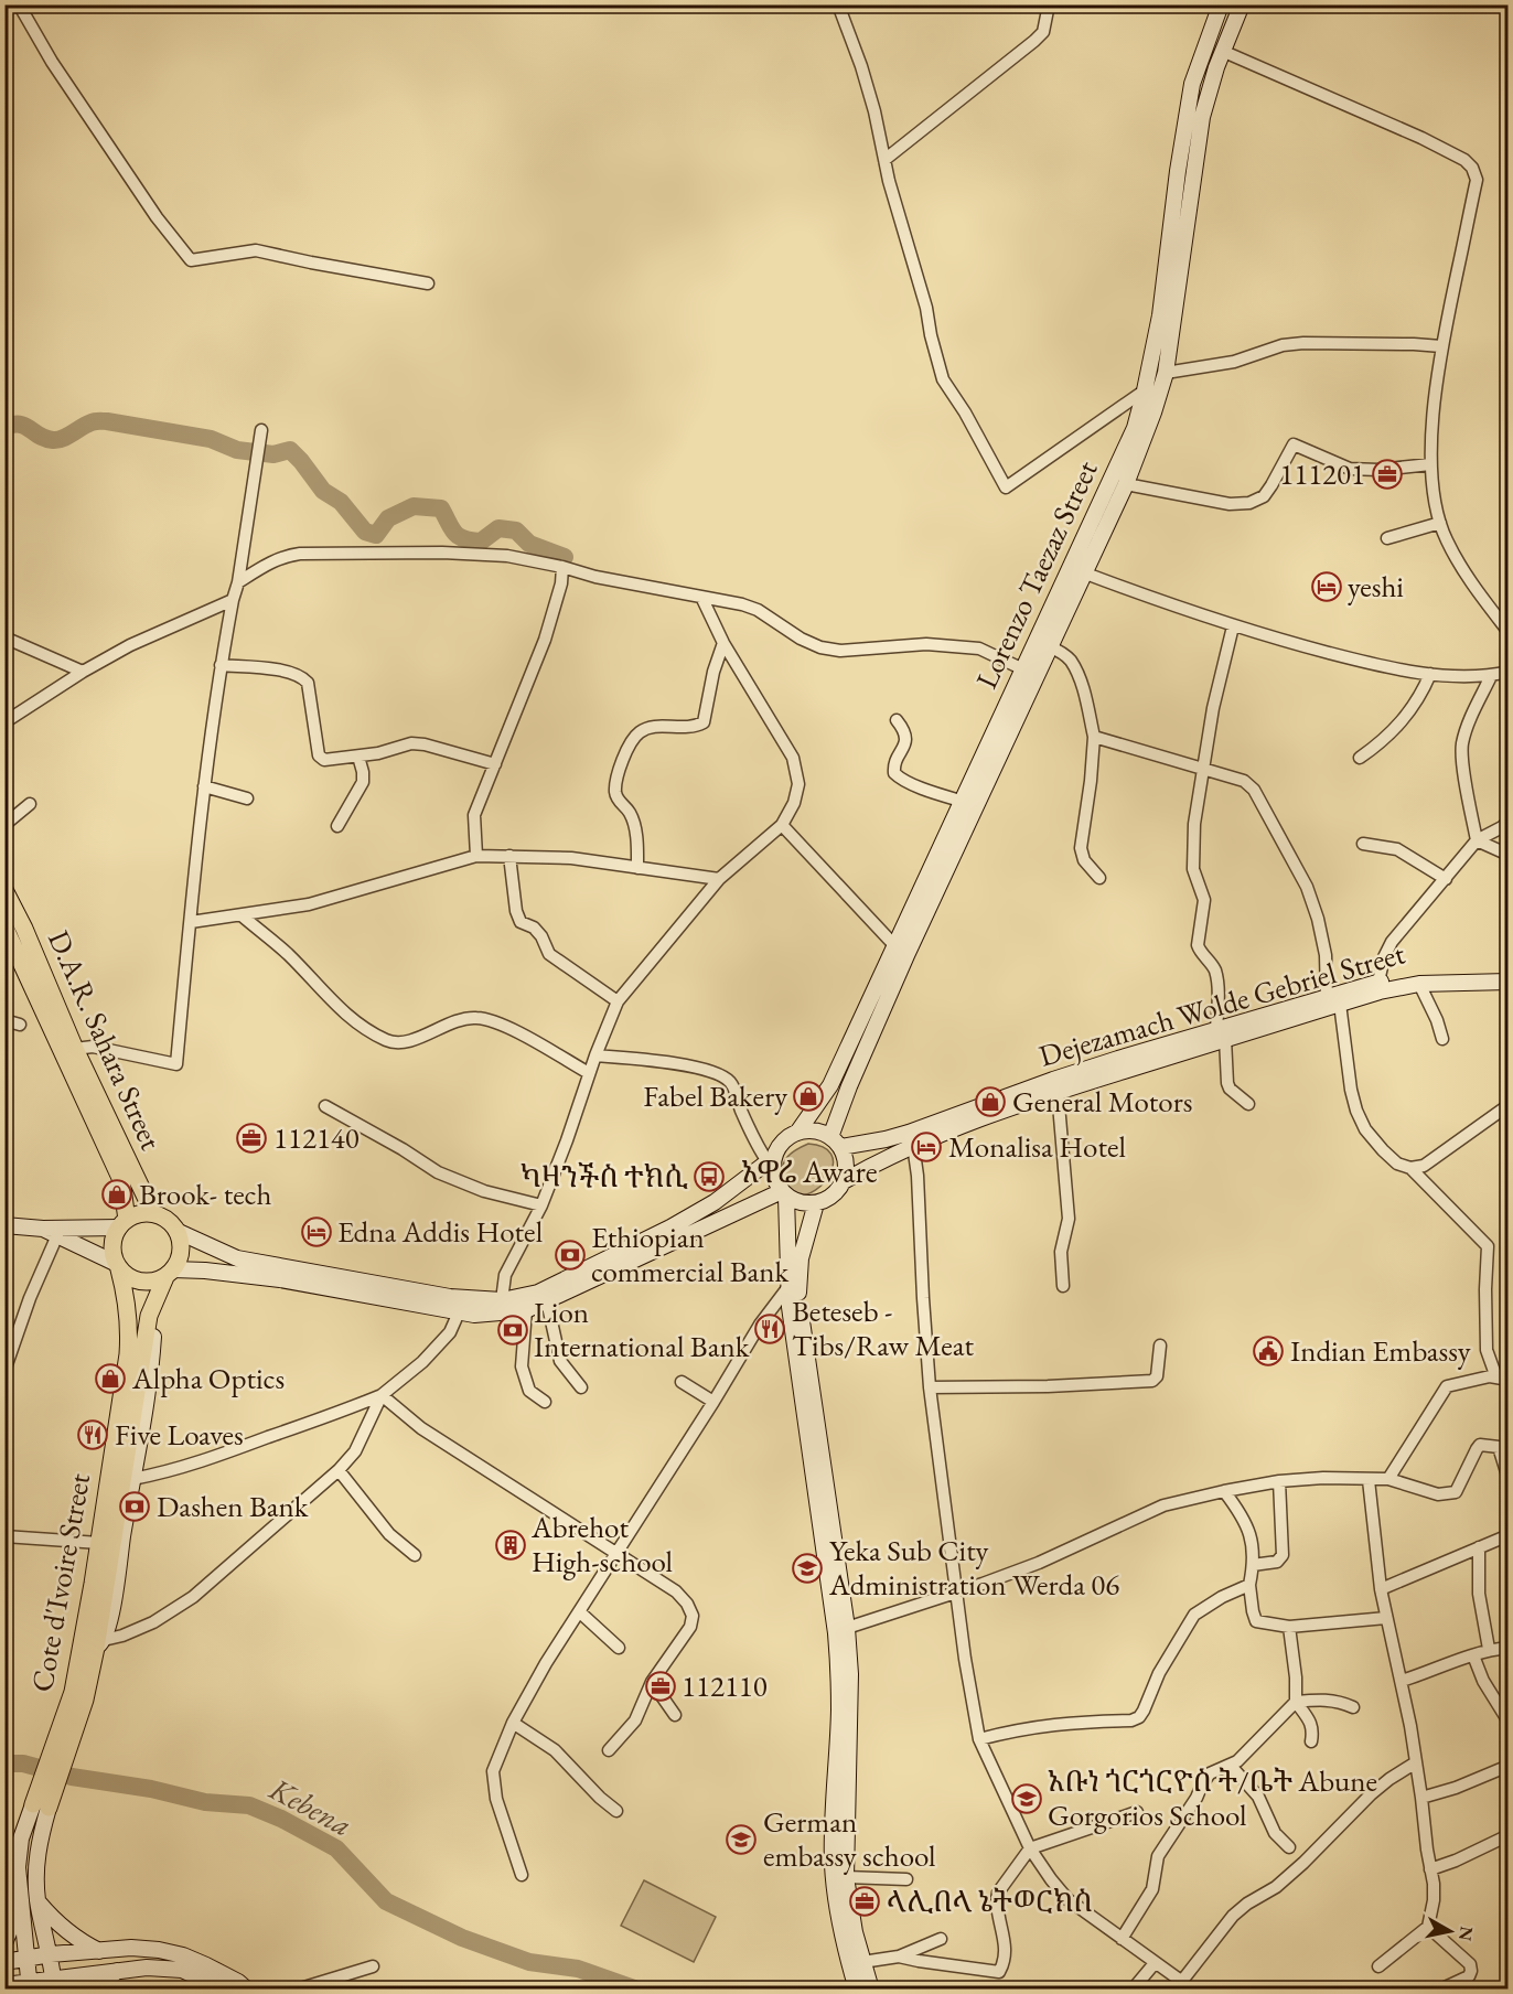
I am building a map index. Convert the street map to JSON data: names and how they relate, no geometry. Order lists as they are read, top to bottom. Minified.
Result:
{"streets":{"main road":["Lorenzo Taezaz Street","Dejezamach Wolde Gebriel Street","D.A.R. Sahara Street","Cote d'Ivoire Street"]},"crossings":[["Lorenzo Taezaz Street","Dejezamach Wolde Gebriel Street"],["D.A.R. Sahara Street","Cote d'Ivoire Street"]],"districts":["አዋሬ Aware"],"water":["Kebena"],"places":{"office":["111201","112140","112110","ላሊበላ ኔትወርክስ"],"hotel":["yeshi","Monalisa Hotel","Edna Addis Hotel"],"shop":["Fabel Bakery","General Motors","Brook- tech","Alpha Optics"],"bus stop":["ካዛንችስ ተክሲ"],"bank":["Ethiopian commercial Bank","Lion International Bank","Dashen Bank"],"restaurant":["Beteseb - Tibs/Raw Meat","Five Loaves"],"public building":["Indian Embassy"],"building":["Abrehot High-school"],"school or university":["Yeka Sub City Administration Werda 06","አቡነ ጎርጎርዮስ ት/ቤት Abune Gorgorios School","German embassy school"]},"north":"right"}
